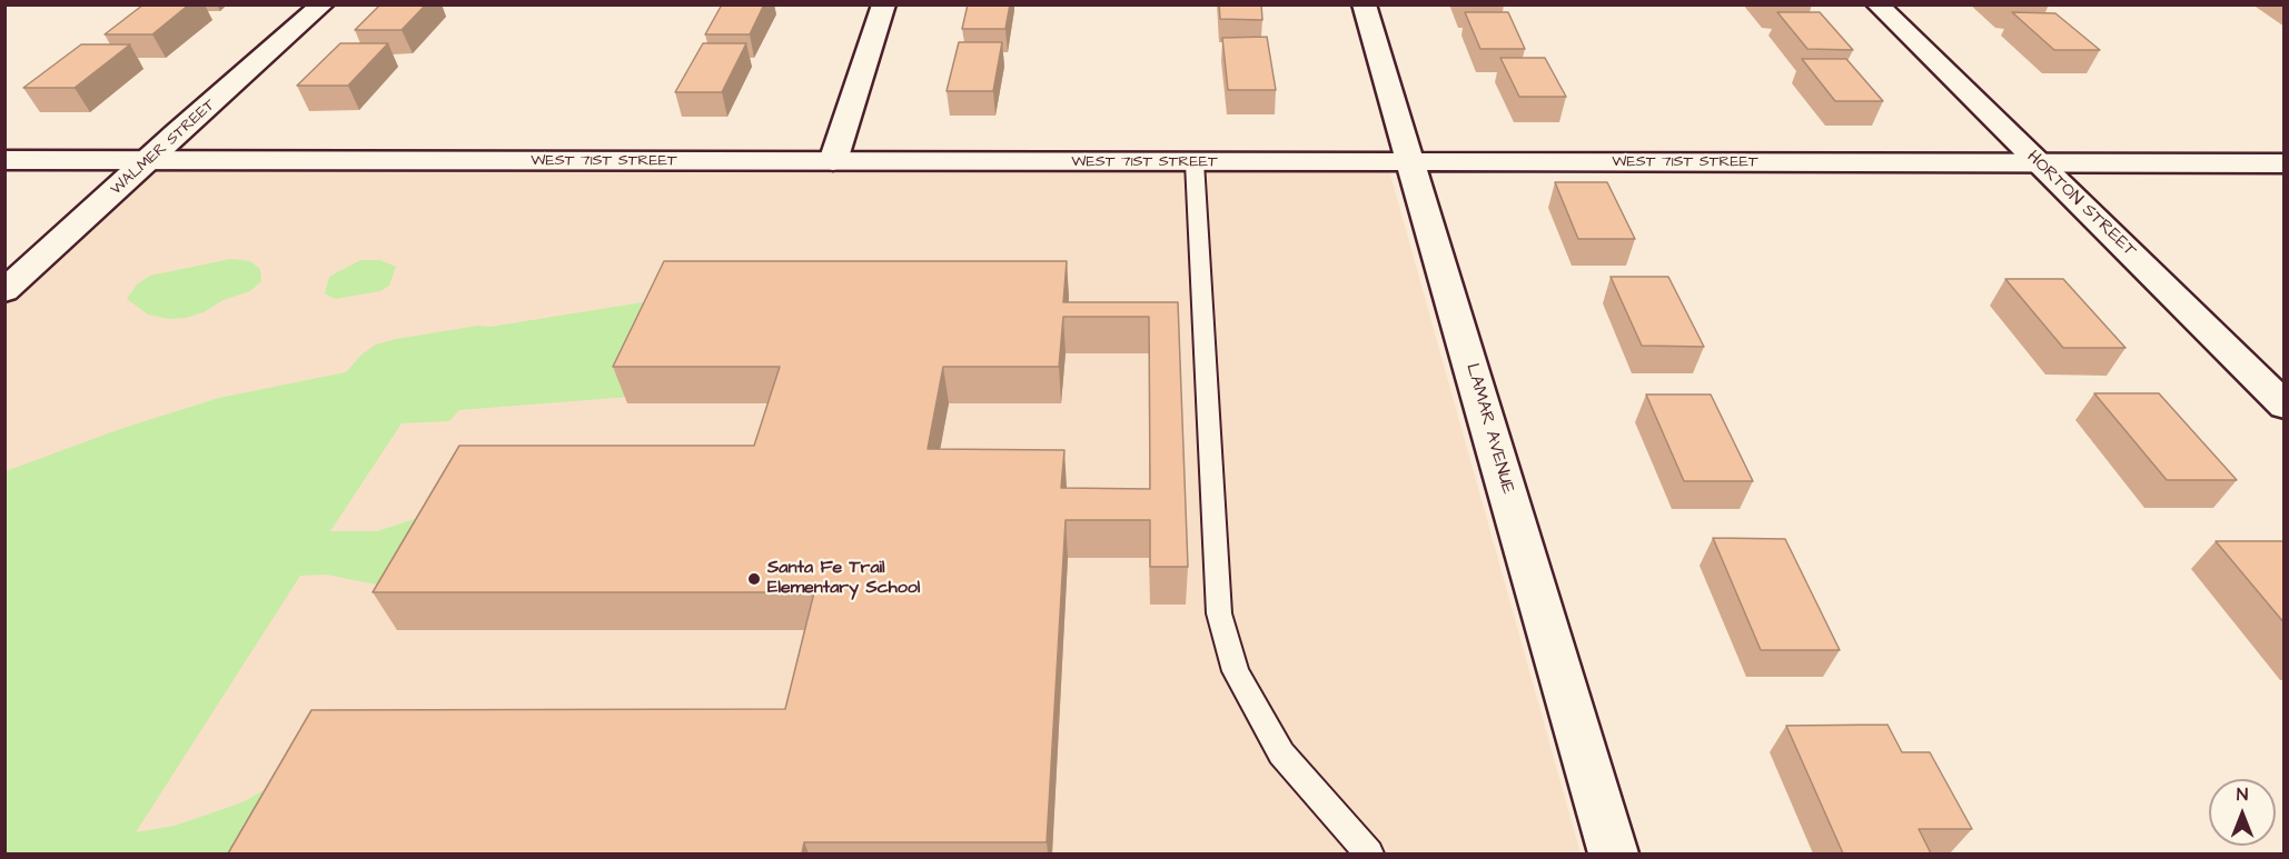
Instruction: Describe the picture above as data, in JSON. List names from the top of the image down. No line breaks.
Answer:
{"streets":{"street":["WALMER STREET","WEST 71ST STREET","HORTON STREET","LAMAR AVENUE"]},"crossings":[["WALMER STREET","WEST 71ST STREET"],["WEST 71ST STREET","HORTON STREET"],["WEST 71ST STREET","LAMAR AVENUE"]],"places":["Santa Fe Trail Elementary School"],"north":"top"}
